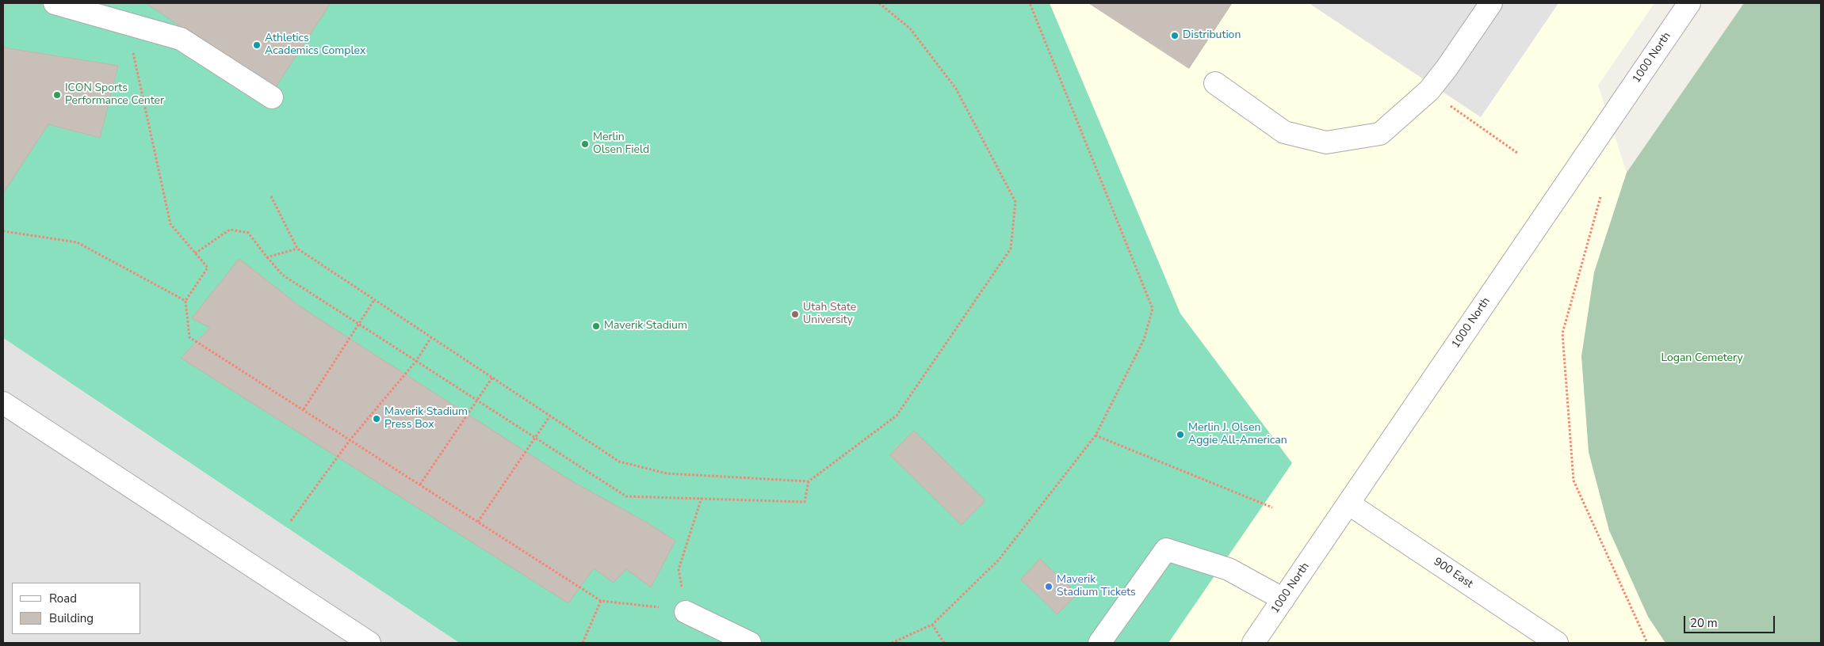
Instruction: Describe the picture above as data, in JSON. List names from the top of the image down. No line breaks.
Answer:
{"streets":{"street":["1000 North","900 East"]},"crossings":[["1000 North","900 East"]],"parks":["Logan Cemetery"],"places":["Distribution","Athletics Academics Complex","ICON Sports Performance Center","Merlin Olsen Field","Utah State University","Maverik Stadium","Maverik Stadium Press Box","Merlin J. Olsen Aggie All-American","Maverik Stadium Tickets"],"legend":["Road","Building"],"scale_bar":"20 m"}
